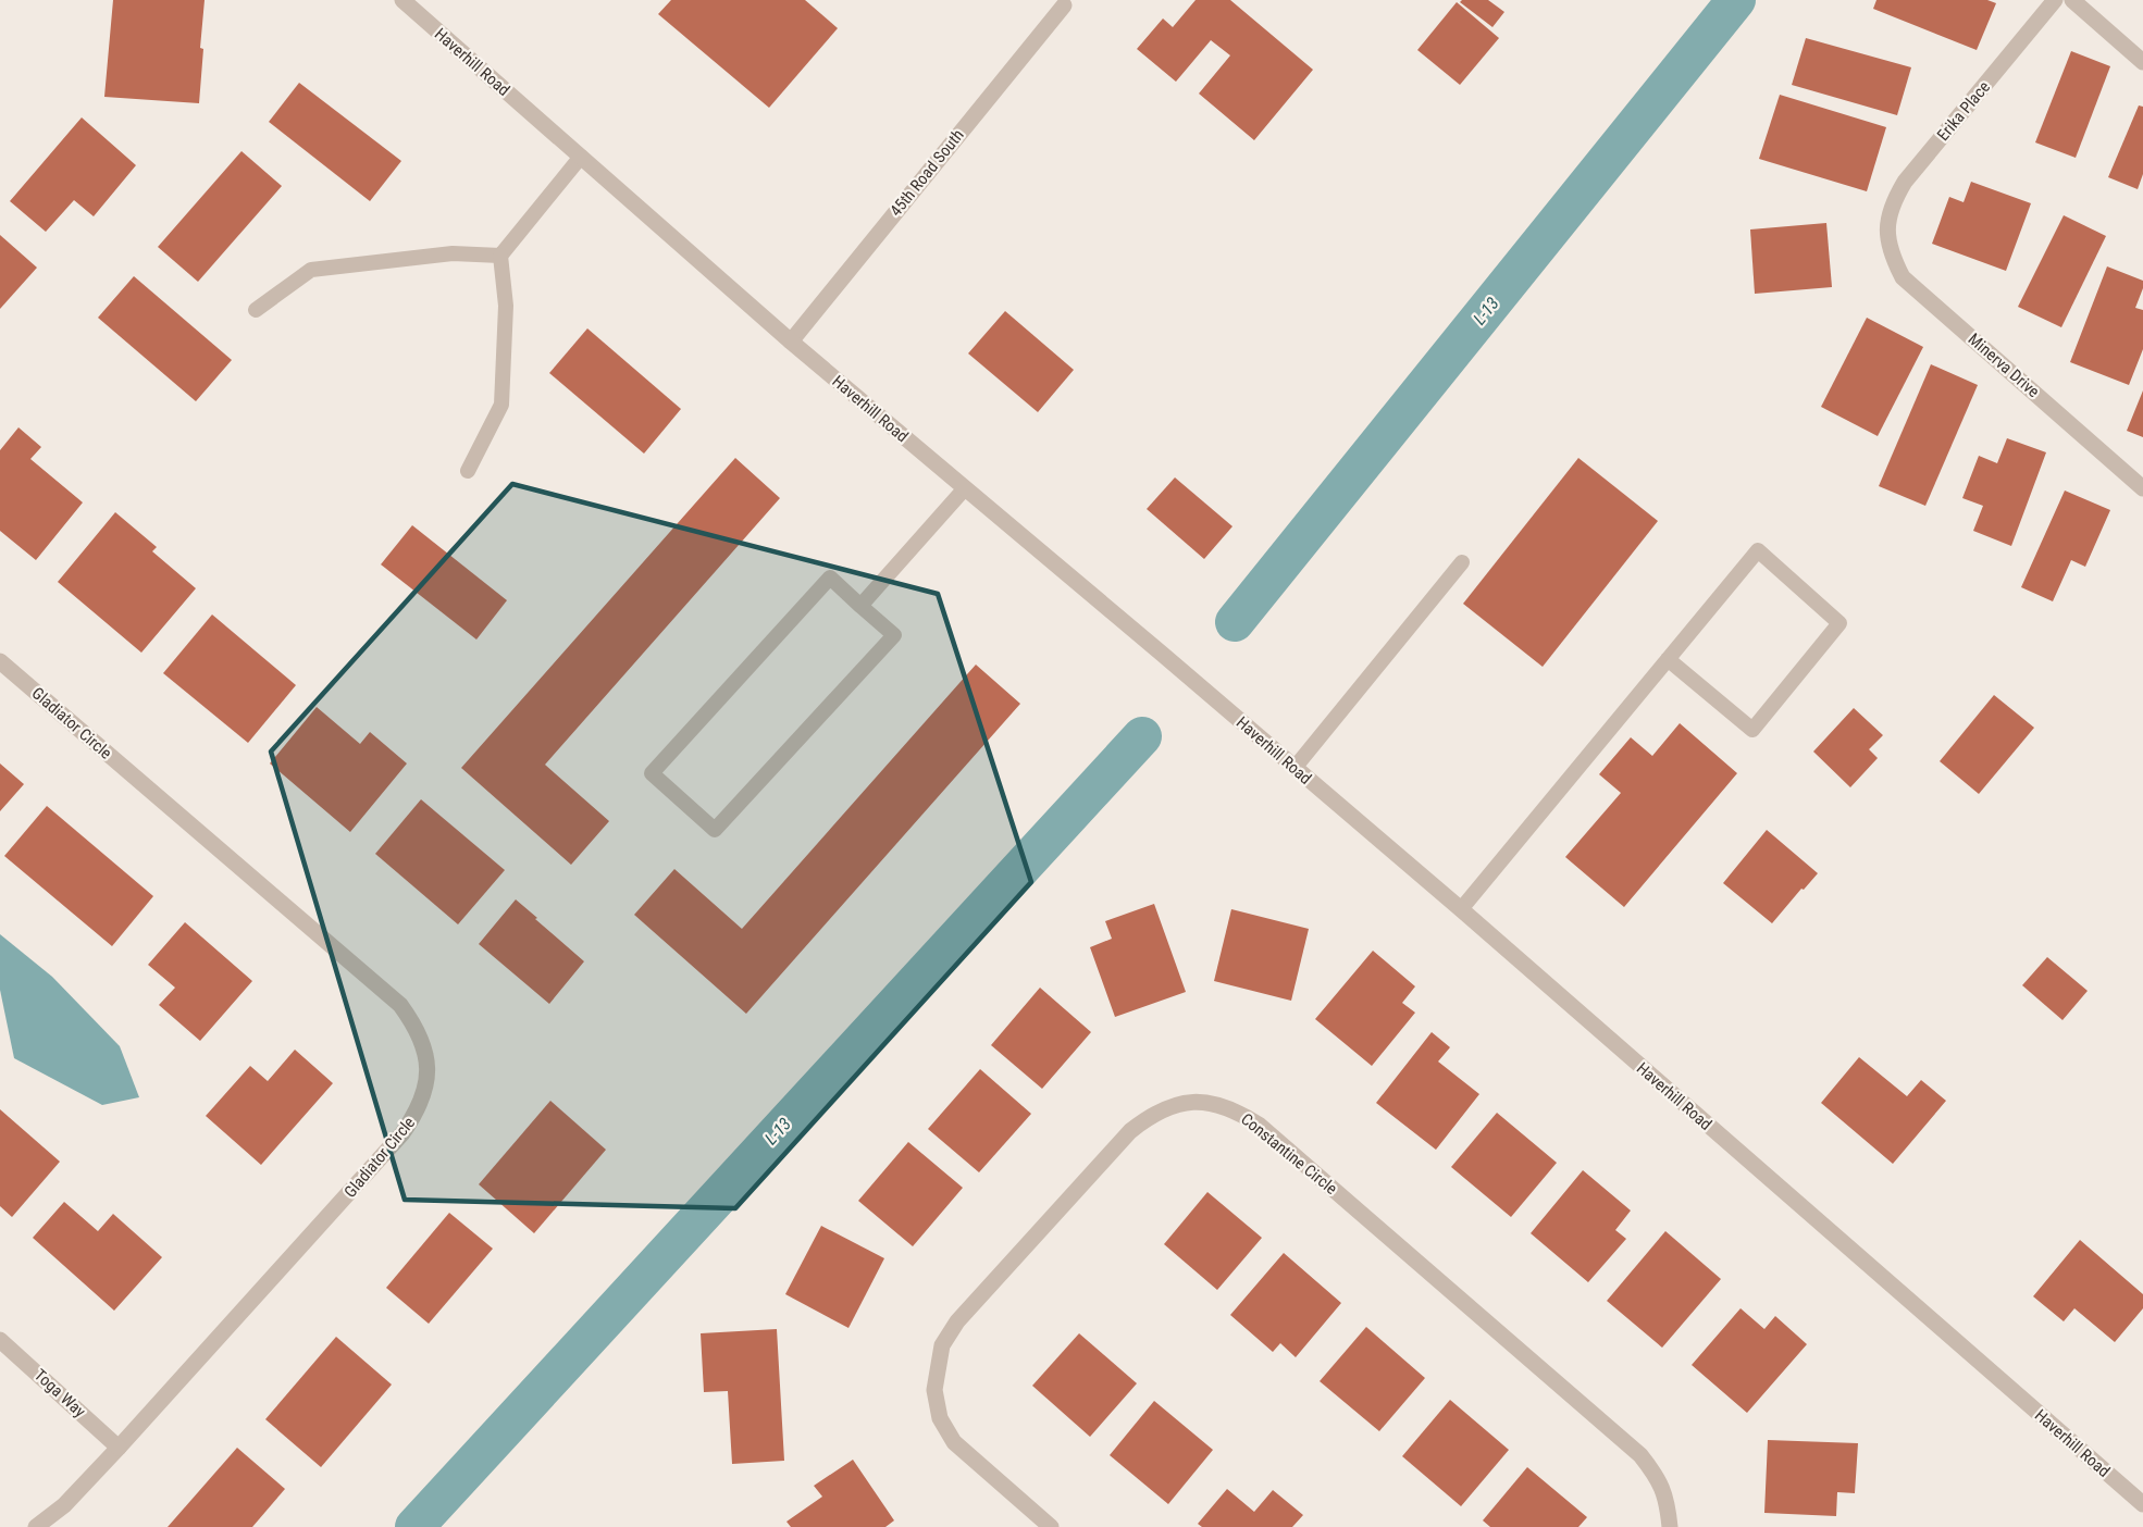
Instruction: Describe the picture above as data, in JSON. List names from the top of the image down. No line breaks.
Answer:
{"streets":{"street":["Haverhill Road","Erika Place","45th Road South","Minerva Drive","Gladiator Circle","Constantine Circle","Toga Way"]},"crossings":[["Haverhill Road","45th Road South"],["Erika Place","Minerva Drive"],["Gladiator Circle","Toga Way"]],"water":["L-13"]}
